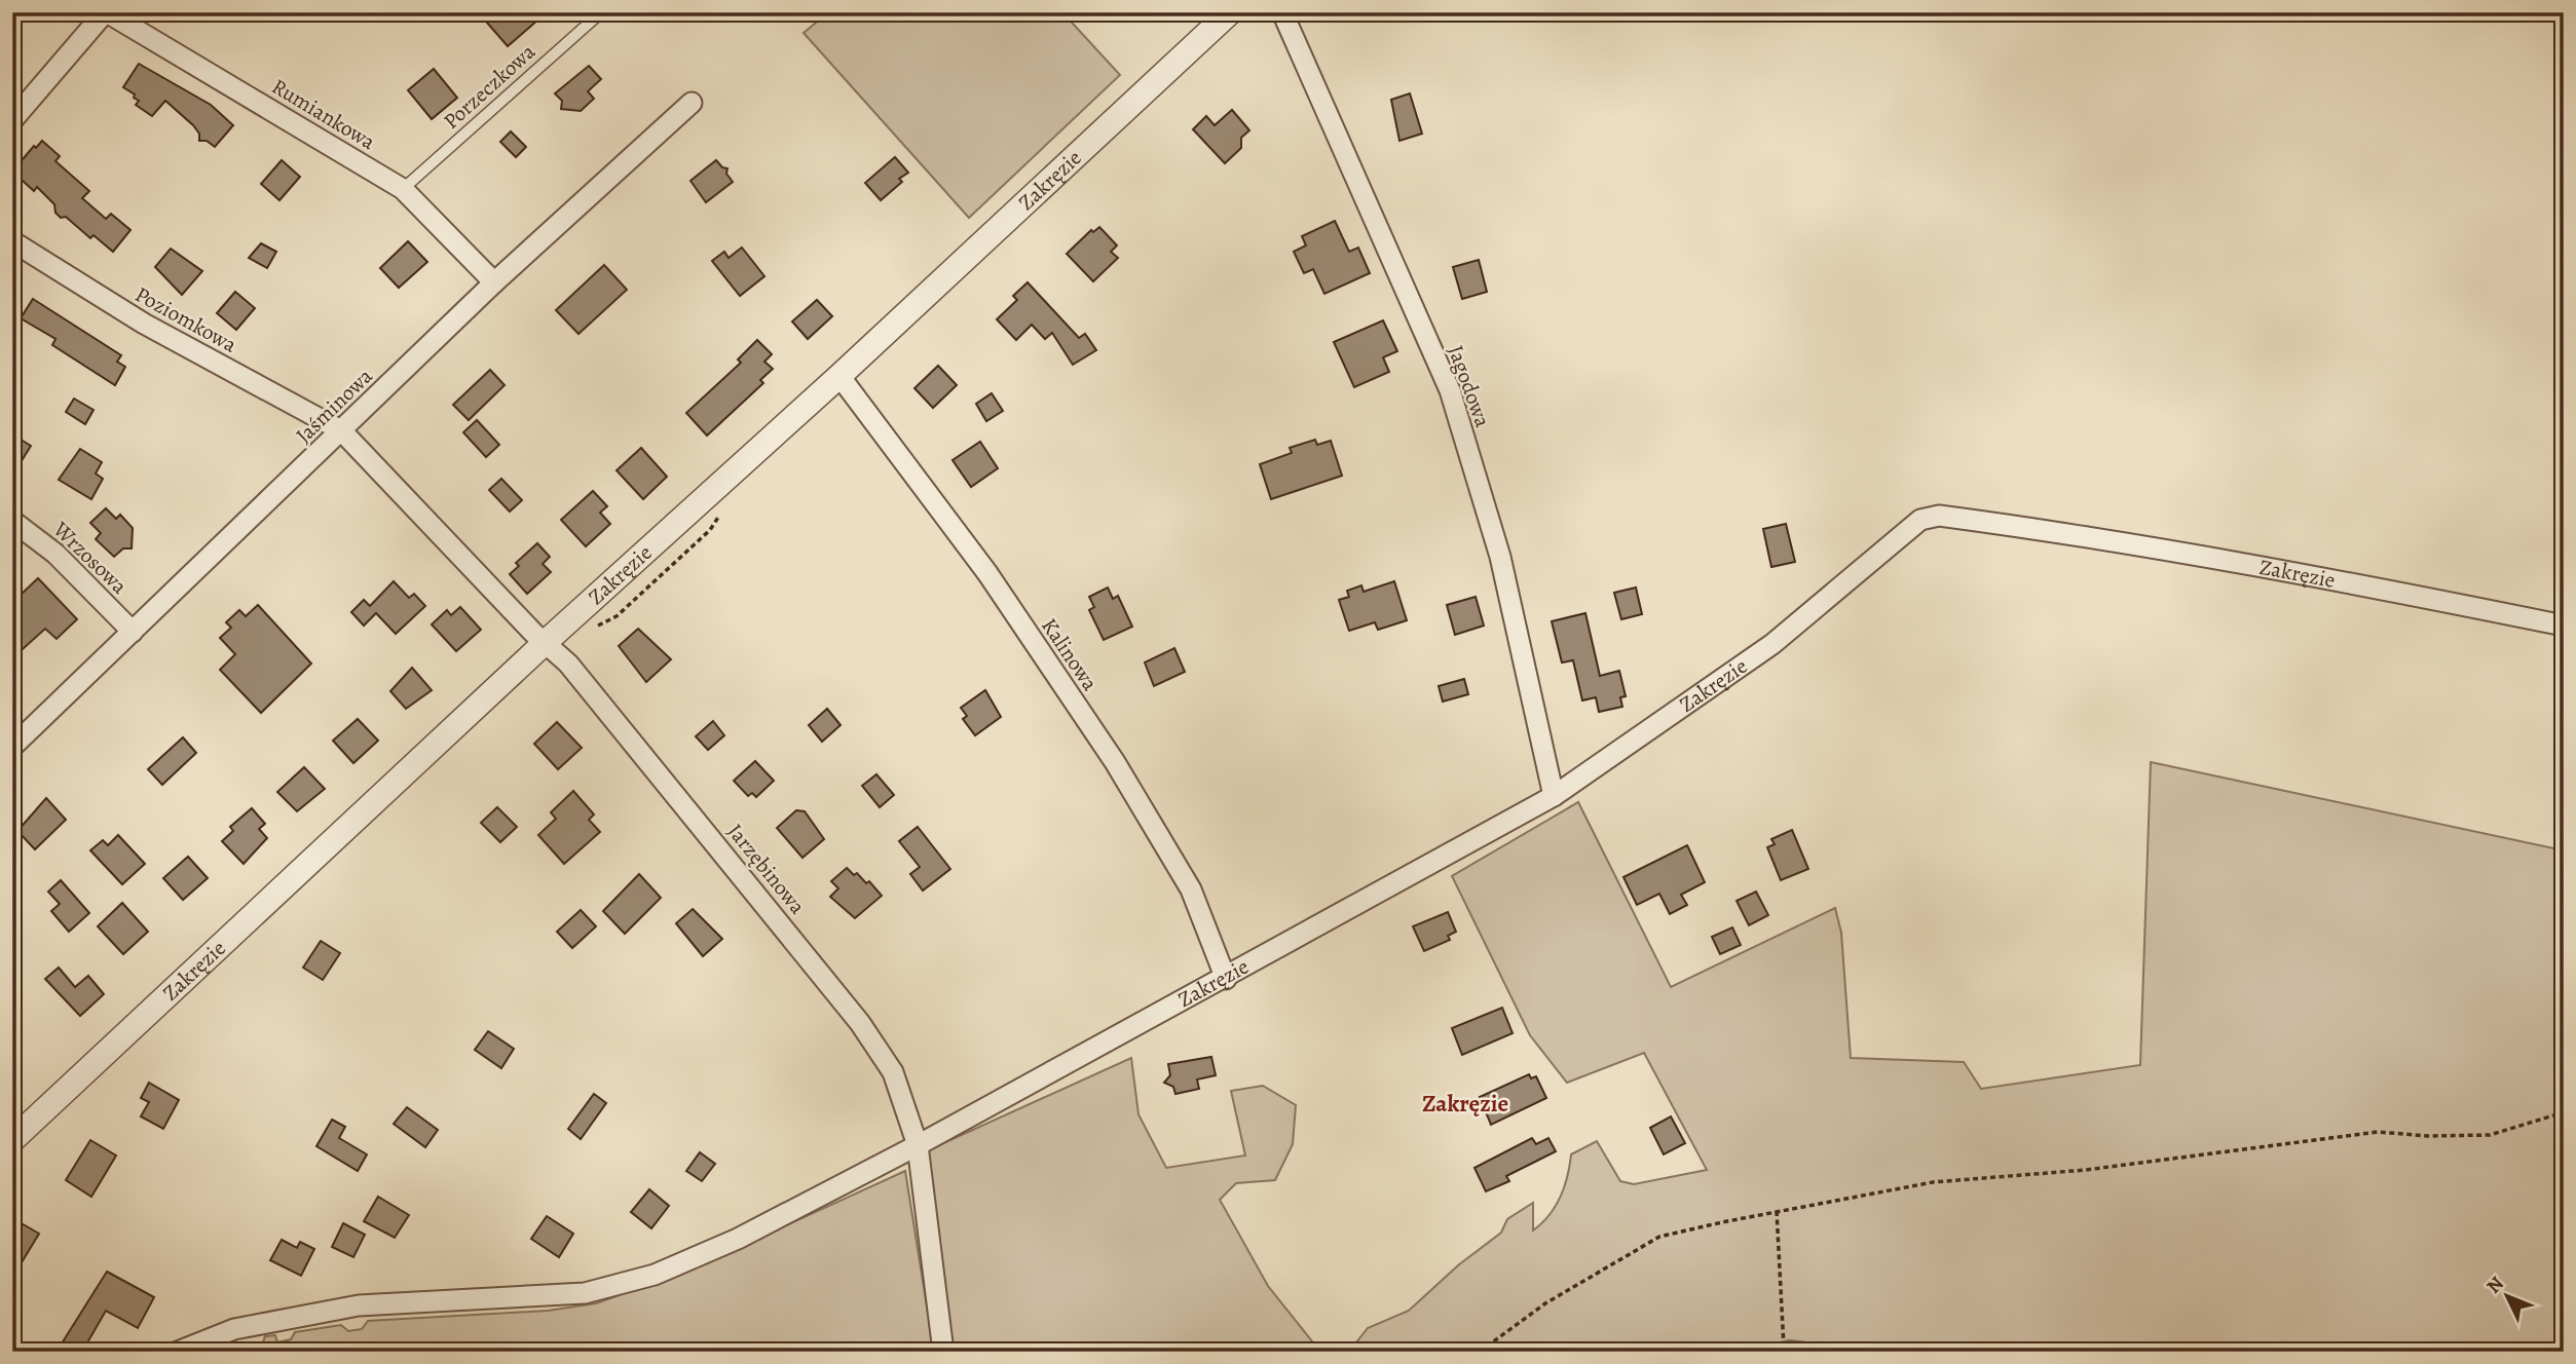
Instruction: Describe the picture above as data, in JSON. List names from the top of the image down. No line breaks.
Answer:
{"streets":{"street":["Rumiankowa","Zakręzie","Poziomkowa","Jagodowa","Jaśminowa","Wrzosowa","Kalinowa","Jarzębinowa"],"lane":["Porzeczkowa"]},"crossings":[["Porzeczkowa","Rumiankowa"],["Rumiankowa","Jaśminowa"],["Zakręzie","Poziomkowa"],["Zakręzie","Jagodowa"],["Zakręzie","Kalinowa"],["Zakręzie","Jarzębinowa"],["Poziomkowa","Jaśminowa"],["Poziomkowa","Jarzębinowa"],["Jaśminowa","Wrzosowa"]],"districts":["Zakręzie"],"north":"top left"}
